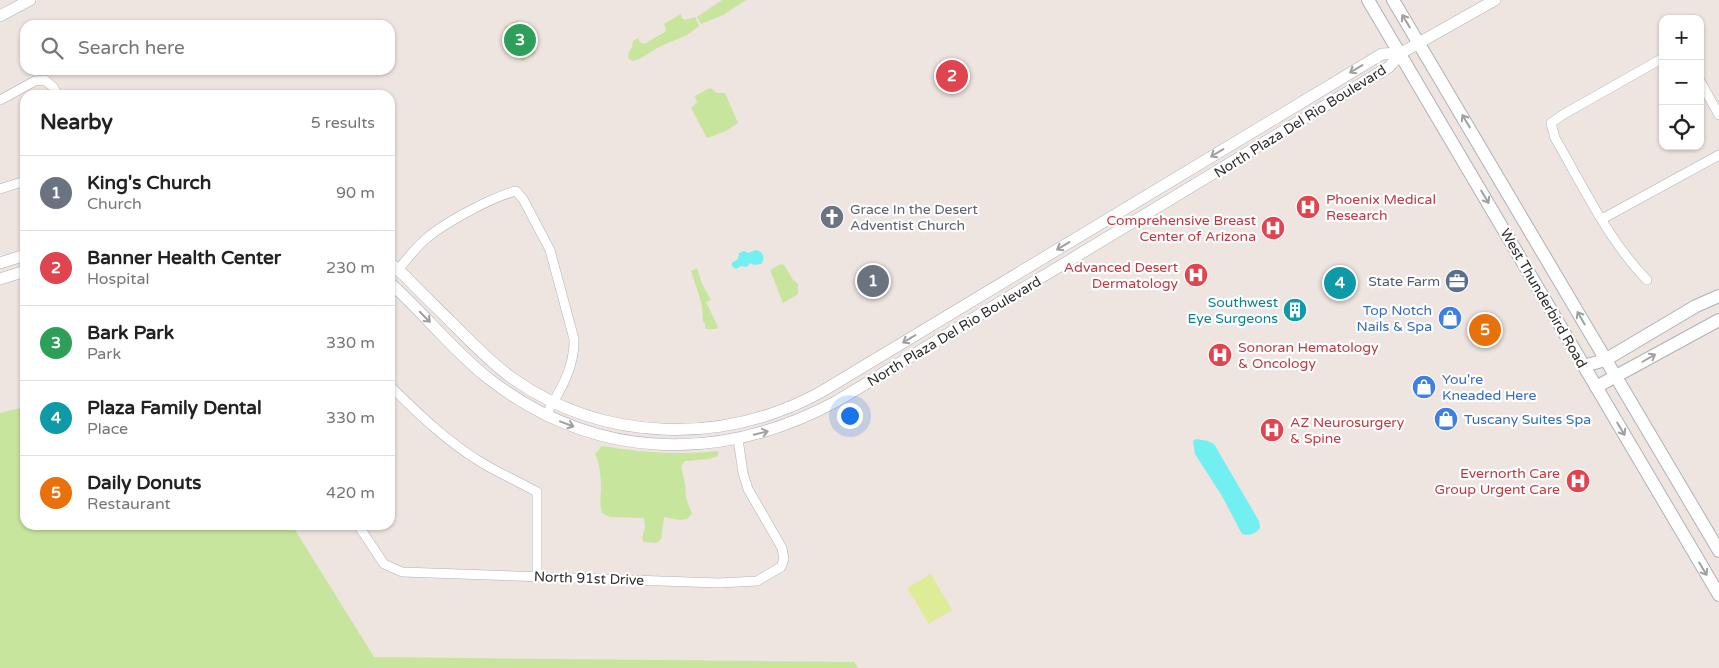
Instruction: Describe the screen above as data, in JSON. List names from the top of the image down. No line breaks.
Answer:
{"streets":{"main road":["West Thunderbird Road"],"street":["North Plaza Del Rio Boulevard","North 91st Drive"]},"crossings":[["North Plaza Del Rio Boulevard","West Thunderbird Road"],["North Plaza Del Rio Boulevard","North 91st Drive"]],"places":{"hospital":["Phoenix Medical Research","Comprehensive Breast Center of Arizona","Advanced Desert Dermatology","Sonoran Hematology & Oncology","AZ Neurosurgery & Spine","Evernorth Care Group Urgent Care"],"church":["Grace In the Desert Adventist Church"],"office":["State Farm"],"building":["Southwest Eye Surgeons"],"shop":["Top Notch Nails & Spa","You're Kneaded Here","Tuscany Suites Spa"]},"page":{"map_buttons":["+","−"],"search":"Search here","pins":["3","2","1","4","5"],"heading":["Nearby","5 results"],"list":[{"mark":"1","name":"King's Church","note":"Church","value":"90 m"},{"mark":"2","name":"Banner Health Center","note":"Hospital","value":"230 m"},{"mark":"3","name":"Bark Park","note":"Park","value":"330 m"},{"mark":"4","name":"Plaza Family Dental","note":"Place","value":"330 m"},{"mark":"5","name":"Daily Donuts","note":"Restaurant","value":"420 m"}]}}
